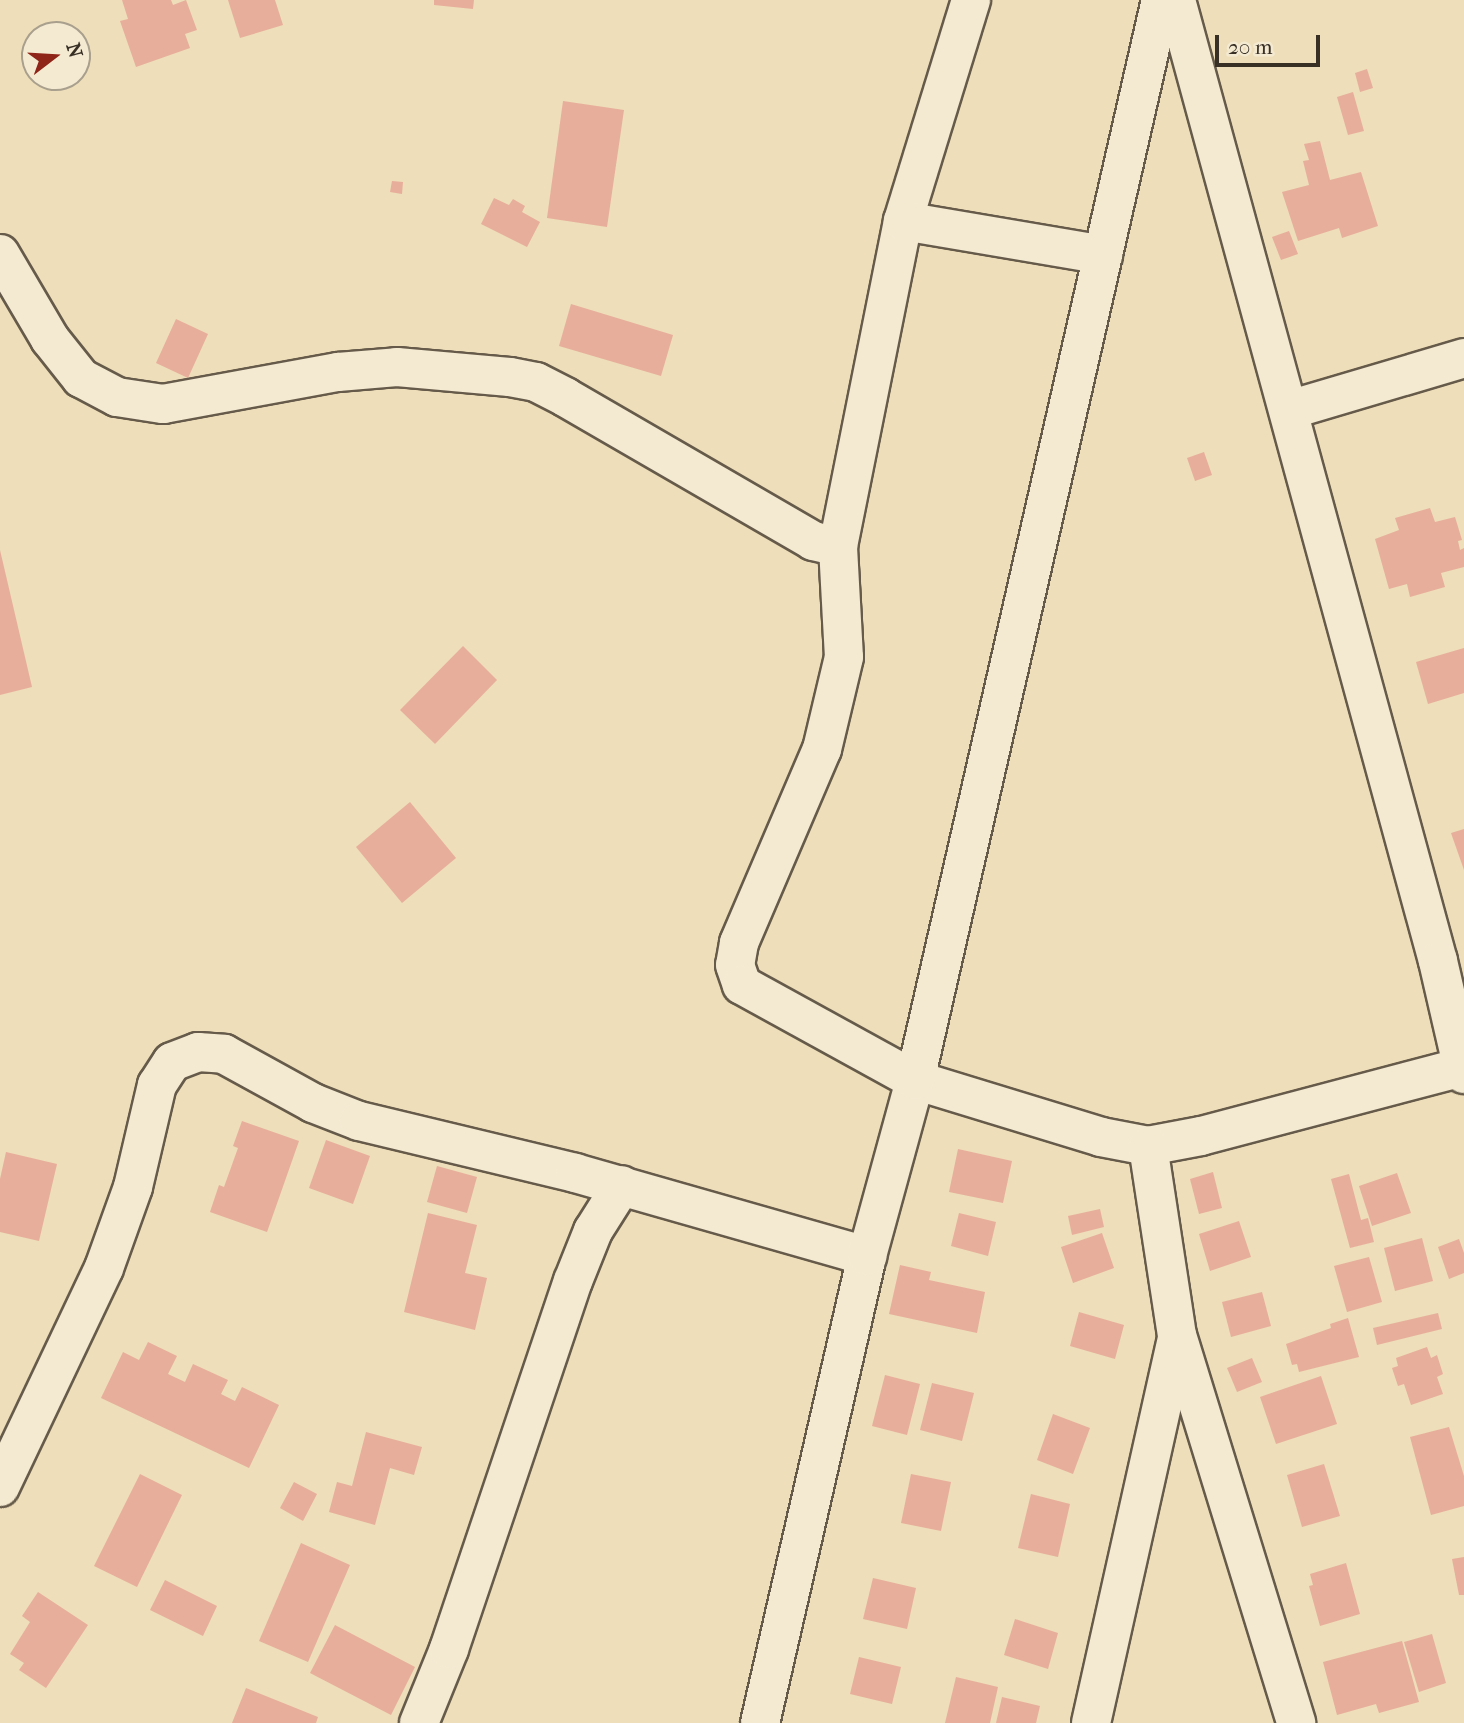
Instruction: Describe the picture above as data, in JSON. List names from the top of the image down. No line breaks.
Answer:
{"scale_bar":"20 m","north":"right"}
